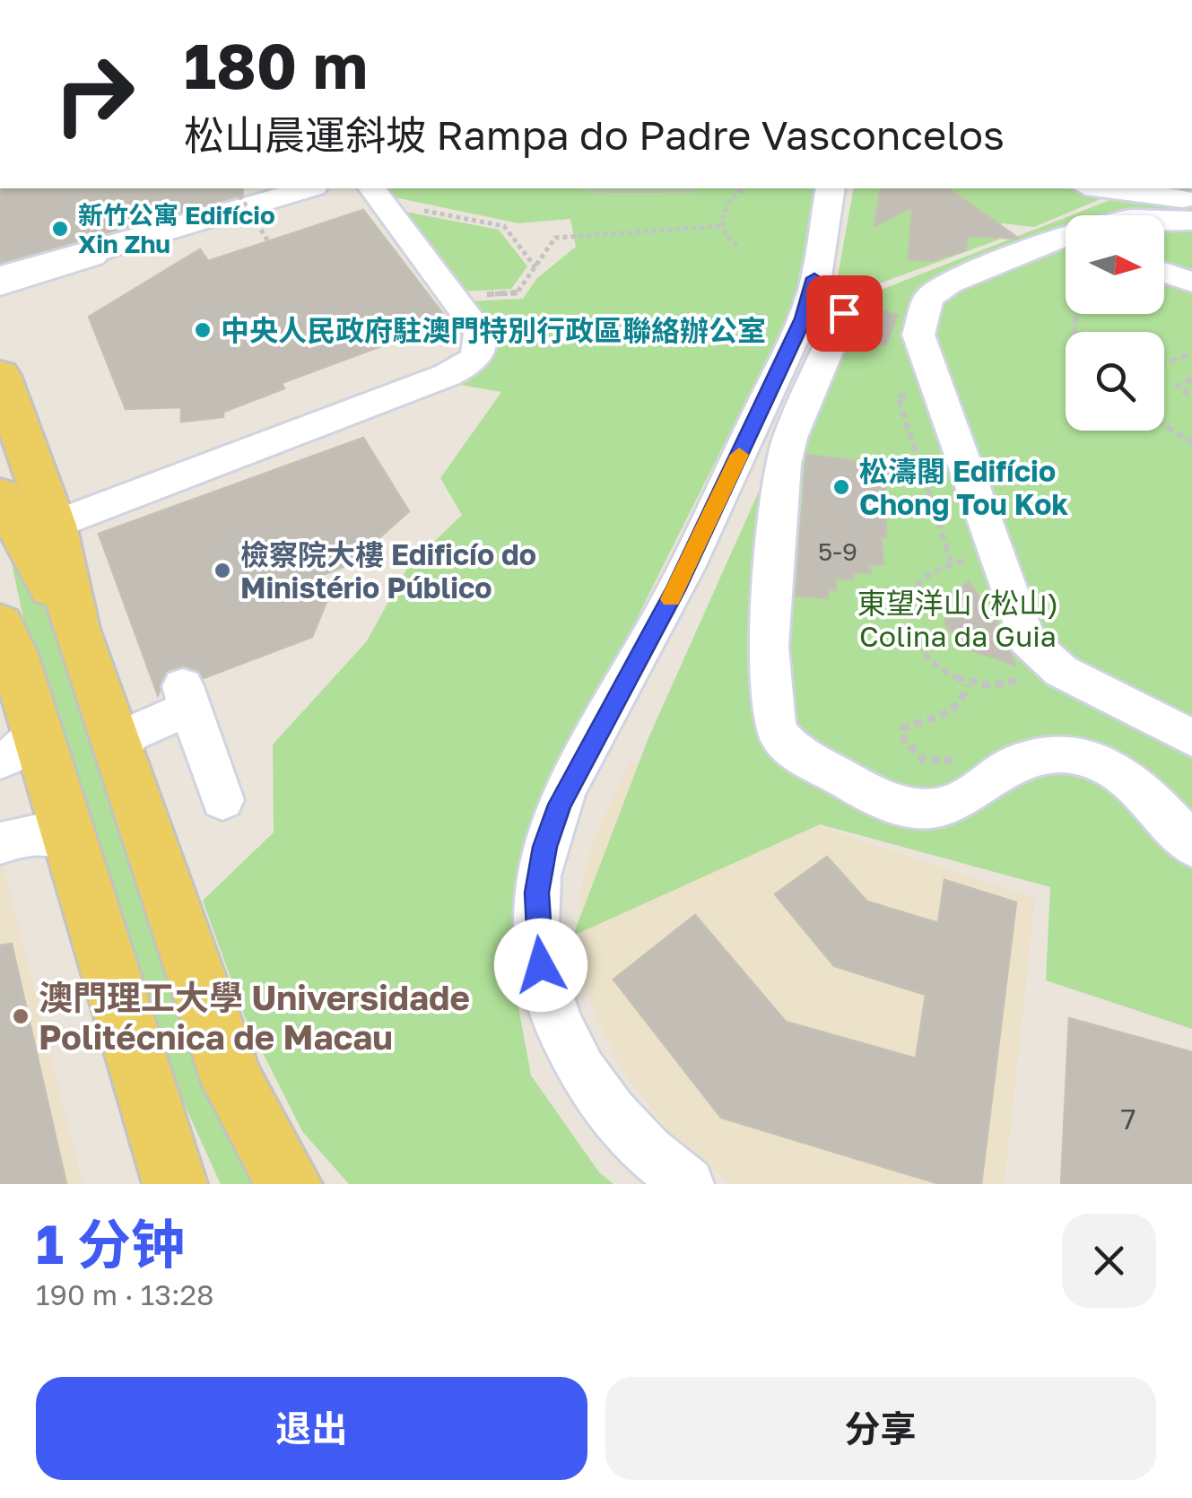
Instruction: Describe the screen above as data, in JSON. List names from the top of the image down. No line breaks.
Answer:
{"parks":["東望洋山 (松山) Colina da Guia"],"places":["新竹公寓 Edifício Xin Zhu","中央人民政府駐澳門特別行政區聯絡辦公室","松濤閣 Edifício Chong Tou Kok","檢察院大樓 Edificío do Ministério Público","澳門理工大學 Universidade Politécnica de Macau"],"house_numbers":["5-9","7"],"north":"right","page":{"turn":["180 m","松山晨運斜坡 Rampa do Padre Vasconcelos"],"heading":["1 分钟","190 m · 13:28"],"buttons":["退出","分享"]}}
